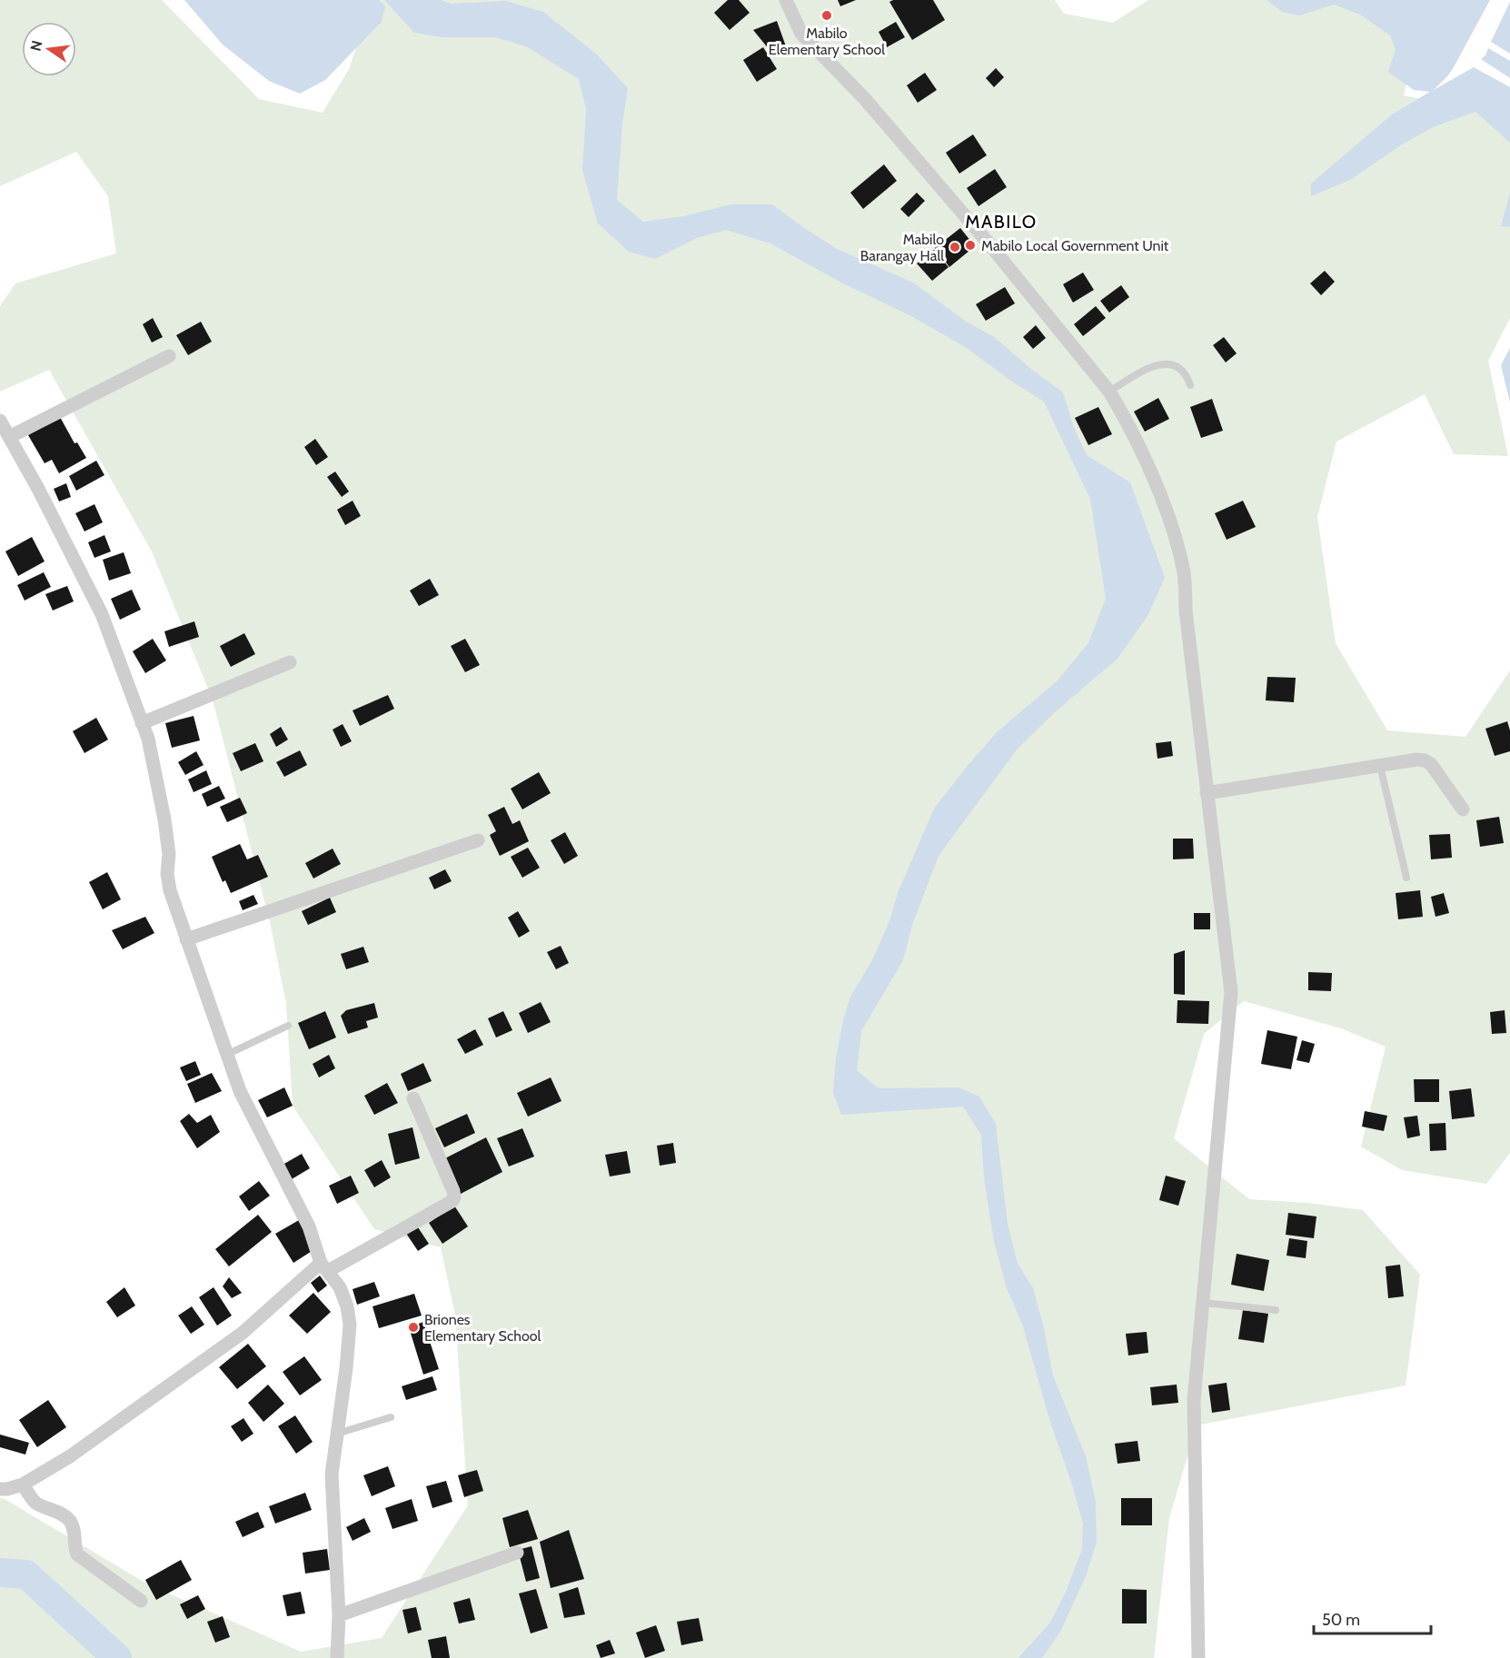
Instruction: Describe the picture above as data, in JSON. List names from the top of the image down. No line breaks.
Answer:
{"districts":["MABILO"],"places":["Mabilo Elementary School","Mabilo Local Government Unit","Mabilo Barangay Hall","Briones Elementary School"],"scale_bar":"50 m","north":"left"}
